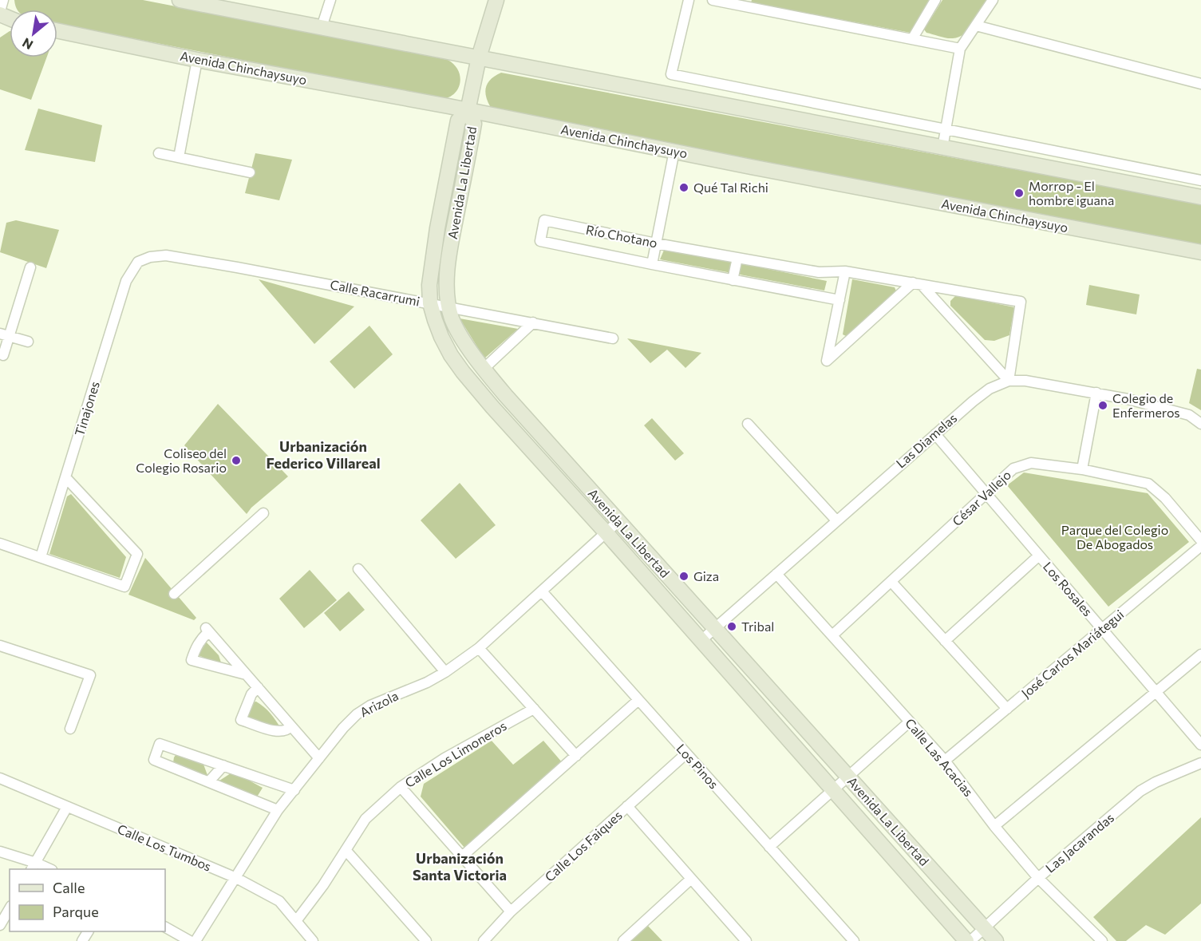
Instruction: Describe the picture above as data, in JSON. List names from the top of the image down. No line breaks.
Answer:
{"streets":{"street":["Avenida Chinchaysuyo","Avenida La Libertad","Río Chotano","Calle Racarrumi","Tinajones","Las Diamelas","César Vallejo","Los Rosales","José Carlos Mariátegui","Arizola","Calle Los Limoneros","Calle Las Acacias","Los Pinos","Las Jacarandas","Calle Los Faiques","Calle Los Tumbos"]},"crossings":[["Avenida Chinchaysuyo","Avenida La Libertad"],["Avenida La Libertad","Calle Racarrumi"],["Avenida La Libertad","Las Diamelas"],["Avenida La Libertad","Arizola"],["Avenida La Libertad","Las Jacarandas"],["Río Chotano","Las Diamelas"],["Calle Racarrumi","Tinajones"],["Las Diamelas","Los Rosales"],["Las Diamelas","Calle Las Acacias"],["César Vallejo","Los Rosales"],["César Vallejo","Calle Las Acacias"],["Los Rosales","José Carlos Mariátegui"],["José Carlos Mariátegui","Calle Las Acacias"],["Arizola","Los Pinos"],["Arizola","Calle Los Tumbos"],["Calle Los Limoneros","Calle Los Tumbos"],["Calle Las Acacias","Las Jacarandas"],["Los Pinos","Calle Los Faiques"]],"districts":["Urbanización Federico Villareal","Urbanización Santa Victoria"],"parks":["Parque del Colegio De Abogados"],"places":["Qué Tal Richi","Morrop - El hombre iguana","Colegio de Enfermeros","Coliseo del Colegio Rosario","Giza","Tribal"],"legend":["Calle","Parque"],"north":"bottom left"}
